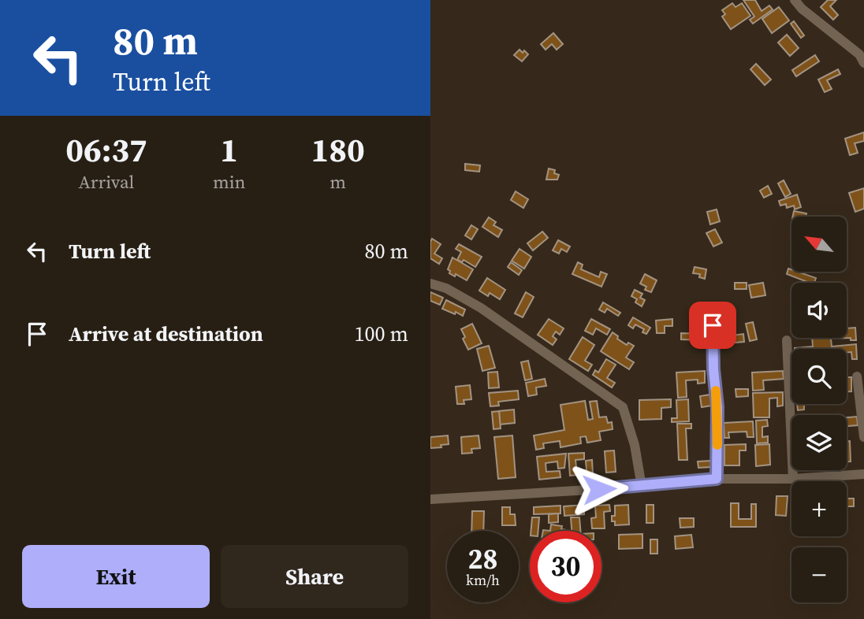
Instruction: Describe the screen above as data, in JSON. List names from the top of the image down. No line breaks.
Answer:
{"north":"top left","page":{"turn":["80 m","Turn left"],"eta":["06:37","Arrival","1","min","180","m"],"list":[{"name":"Turn left","value":"80 m"},{"name":"Arrive at destination","value":"100 m"}],"map_buttons":["+","−"],"speed":"28 km/h","limit":"30","buttons":["Exit","Share"]}}
